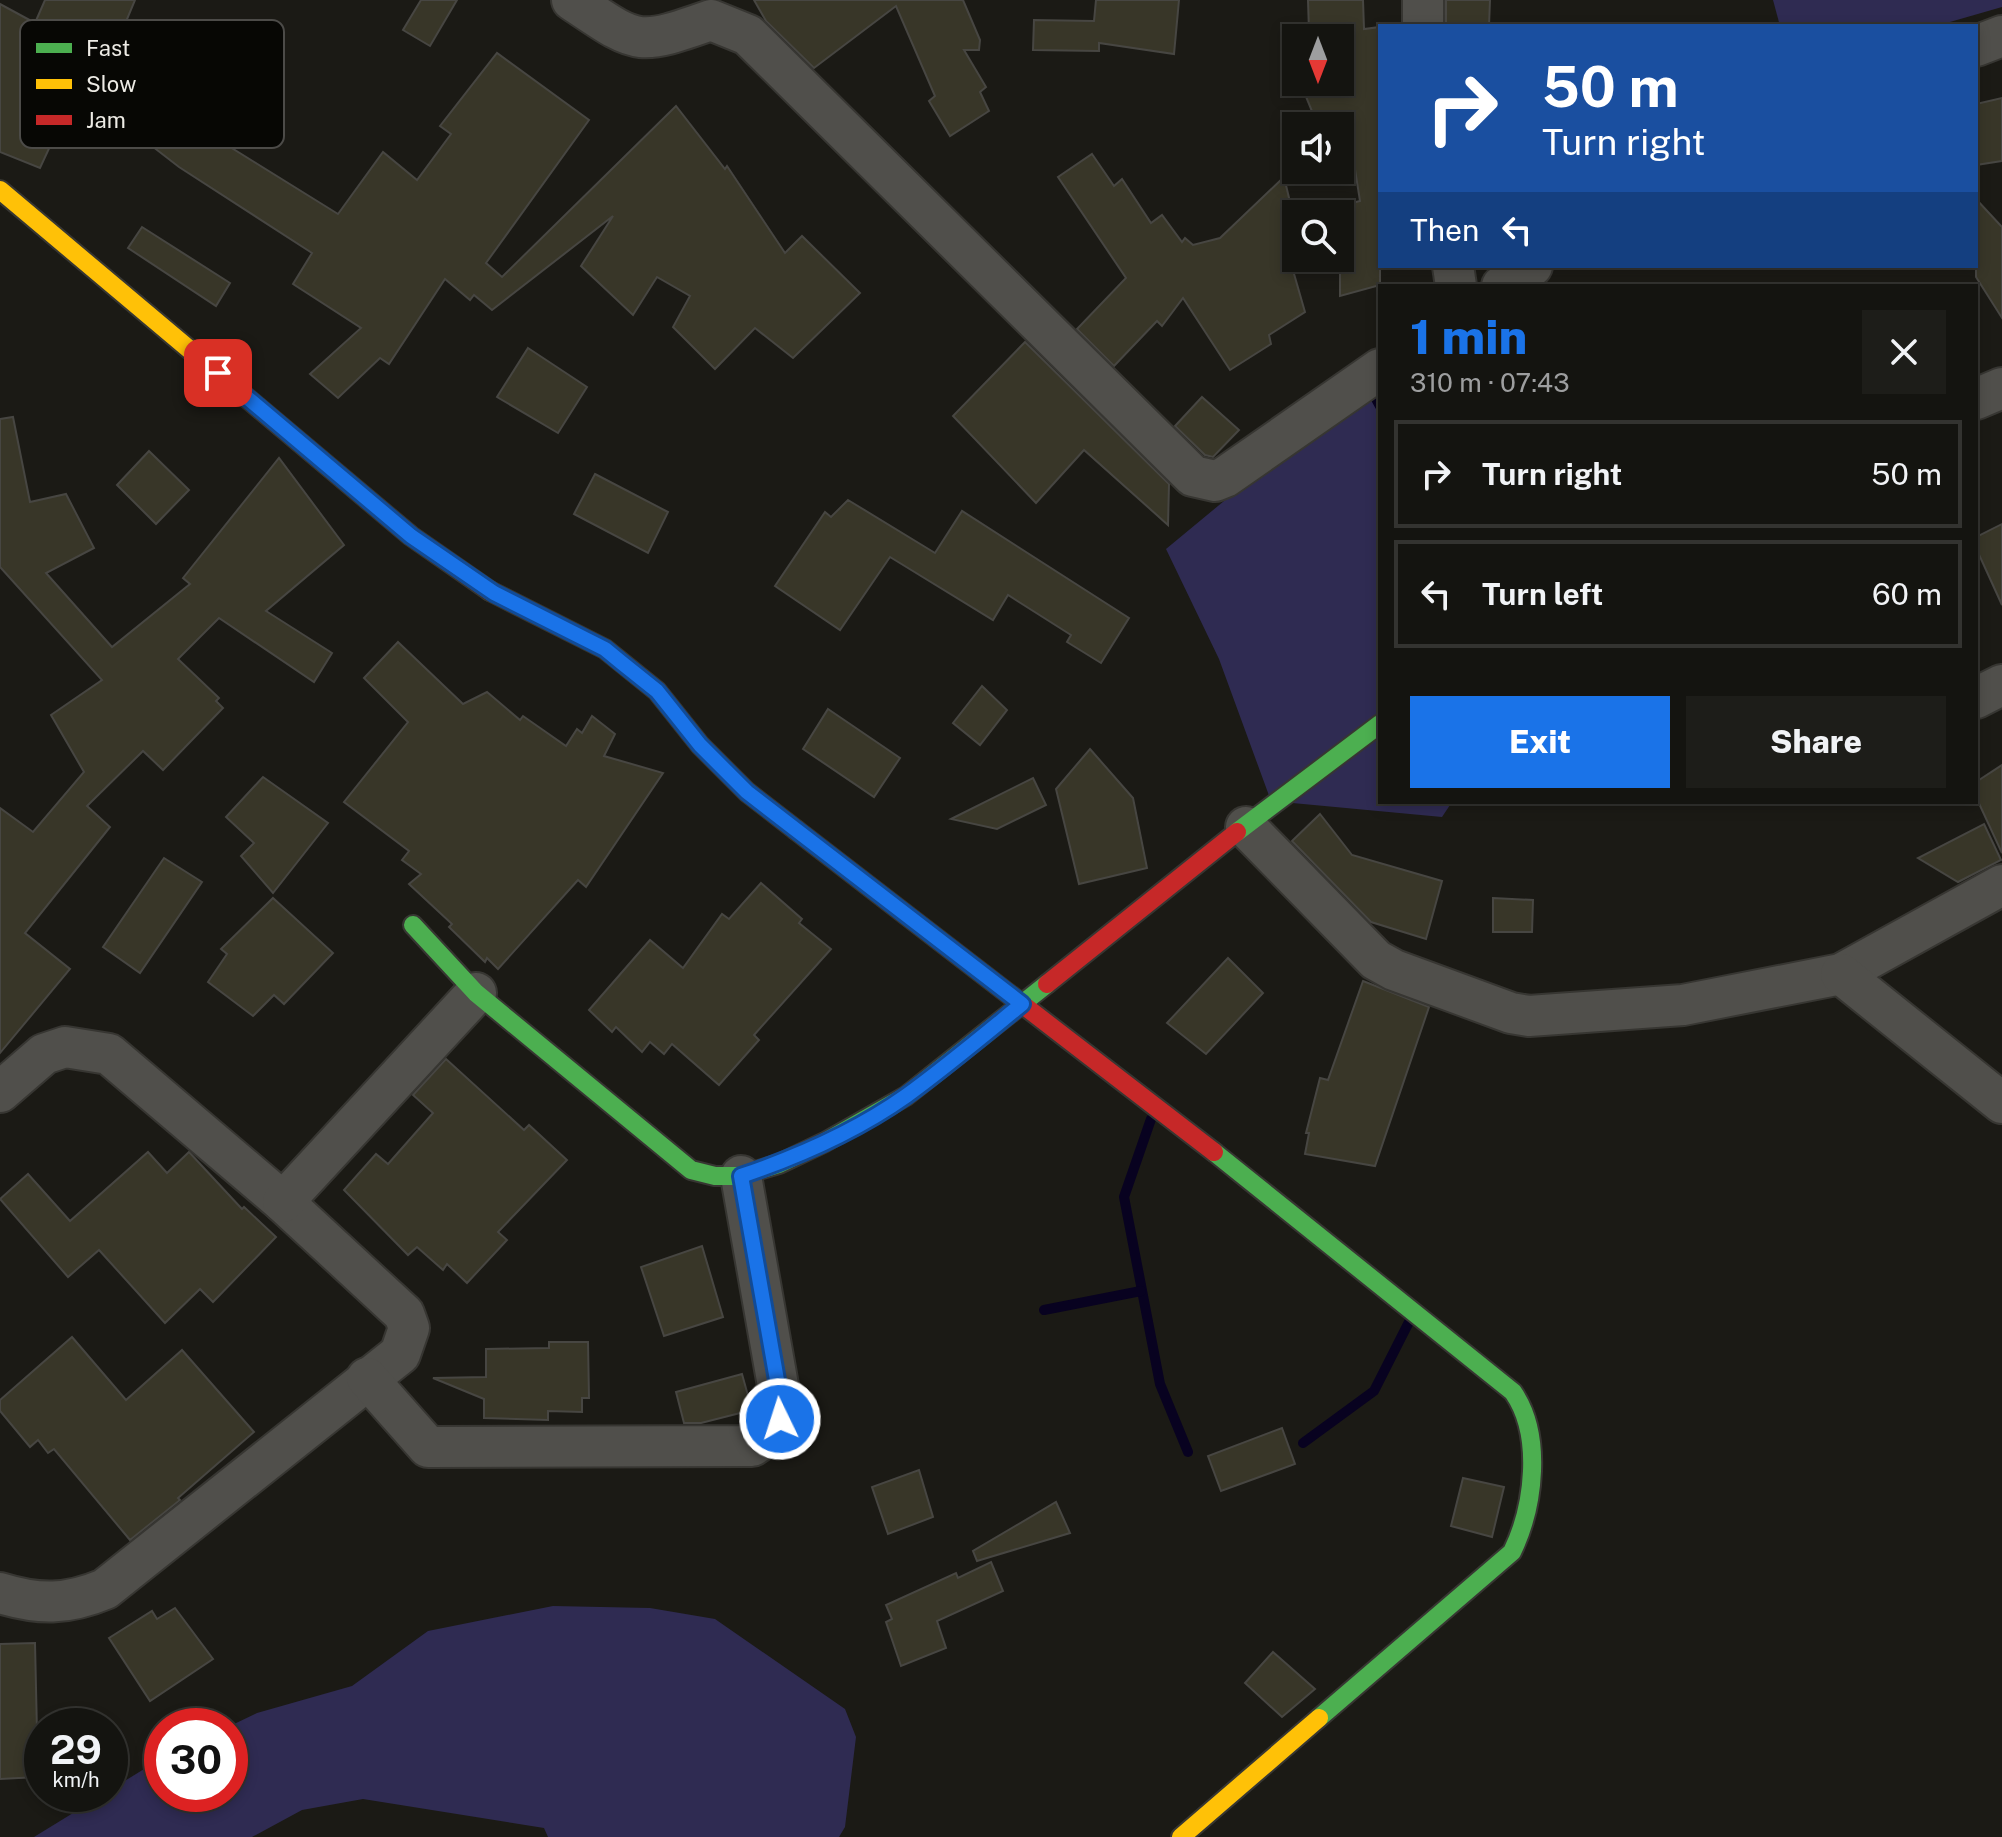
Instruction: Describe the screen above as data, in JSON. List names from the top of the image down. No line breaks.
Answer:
{"legend":["Fast","Slow","Jam"],"north":"bottom","page":{"turn":["50 m","Turn right"],"then":"Then","heading":["1 min","310 m · 07:43"],"list":[{"name":"Turn right","value":"50 m"},{"name":"Turn left","value":"60 m"}],"buttons":["Exit","Share"],"speed":"29 km/h","limit":"30"}}
